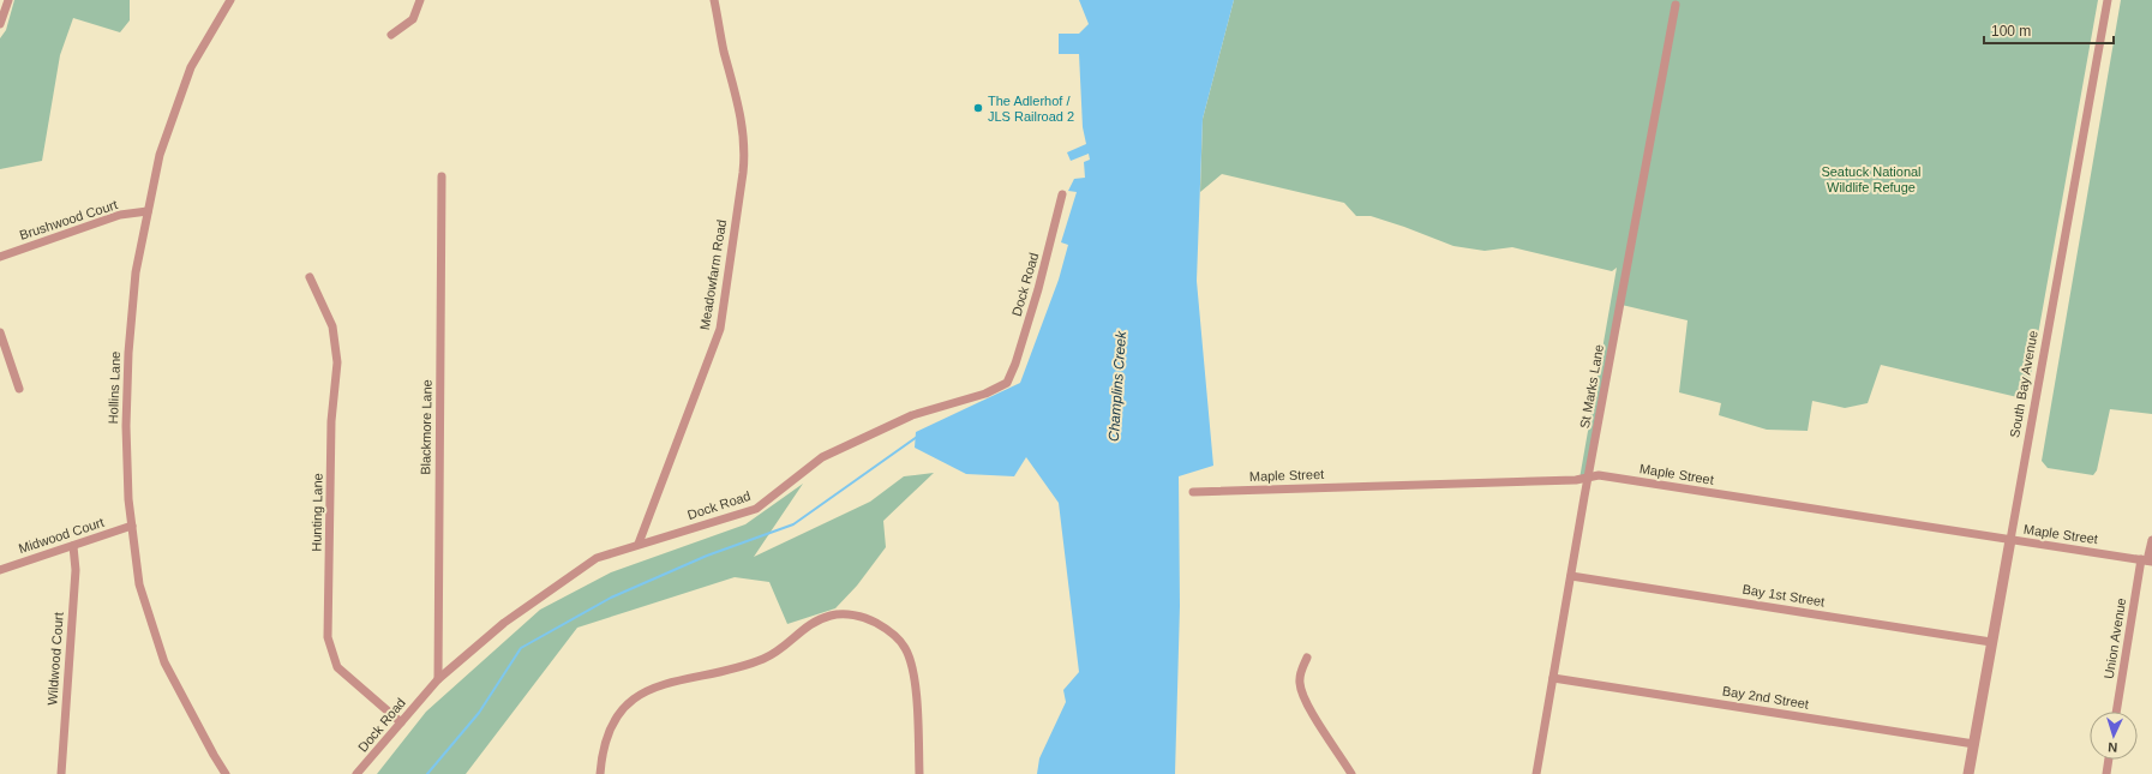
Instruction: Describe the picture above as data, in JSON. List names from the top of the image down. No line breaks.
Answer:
{"streets":{"street":["Brushwood Court","Meadowfarm Road","Dock Road","South Bay Avenue","St Marks Lane","Hollins Lane","Blackmore Lane","Maple Street","Hunting Lane","Midwood Court","Bay 1st Street","Union Avenue","Wildwood Court","Bay 2nd Street"]},"crossings":[["Brushwood Court","Hollins Lane"],["Meadowfarm Road","Dock Road"],["Dock Road","Blackmore Lane"],["Dock Road","Hunting Lane"],["South Bay Avenue","Maple Street"],["South Bay Avenue","Bay 1st Street"],["South Bay Avenue","Bay 2nd Street"],["St Marks Lane","Maple Street"],["St Marks Lane","Bay 1st Street"],["St Marks Lane","Bay 2nd Street"],["Hollins Lane","Midwood Court"],["Maple Street","Union Avenue"],["Midwood Court","Wildwood Court"]],"water":["Champlins Creek"],"parks":["Seatuck National Wildlife Refuge"],"places":["The Adlerhof / JLS Railroad 2"],"scale_bar":"100 m","north":"bottom"}
